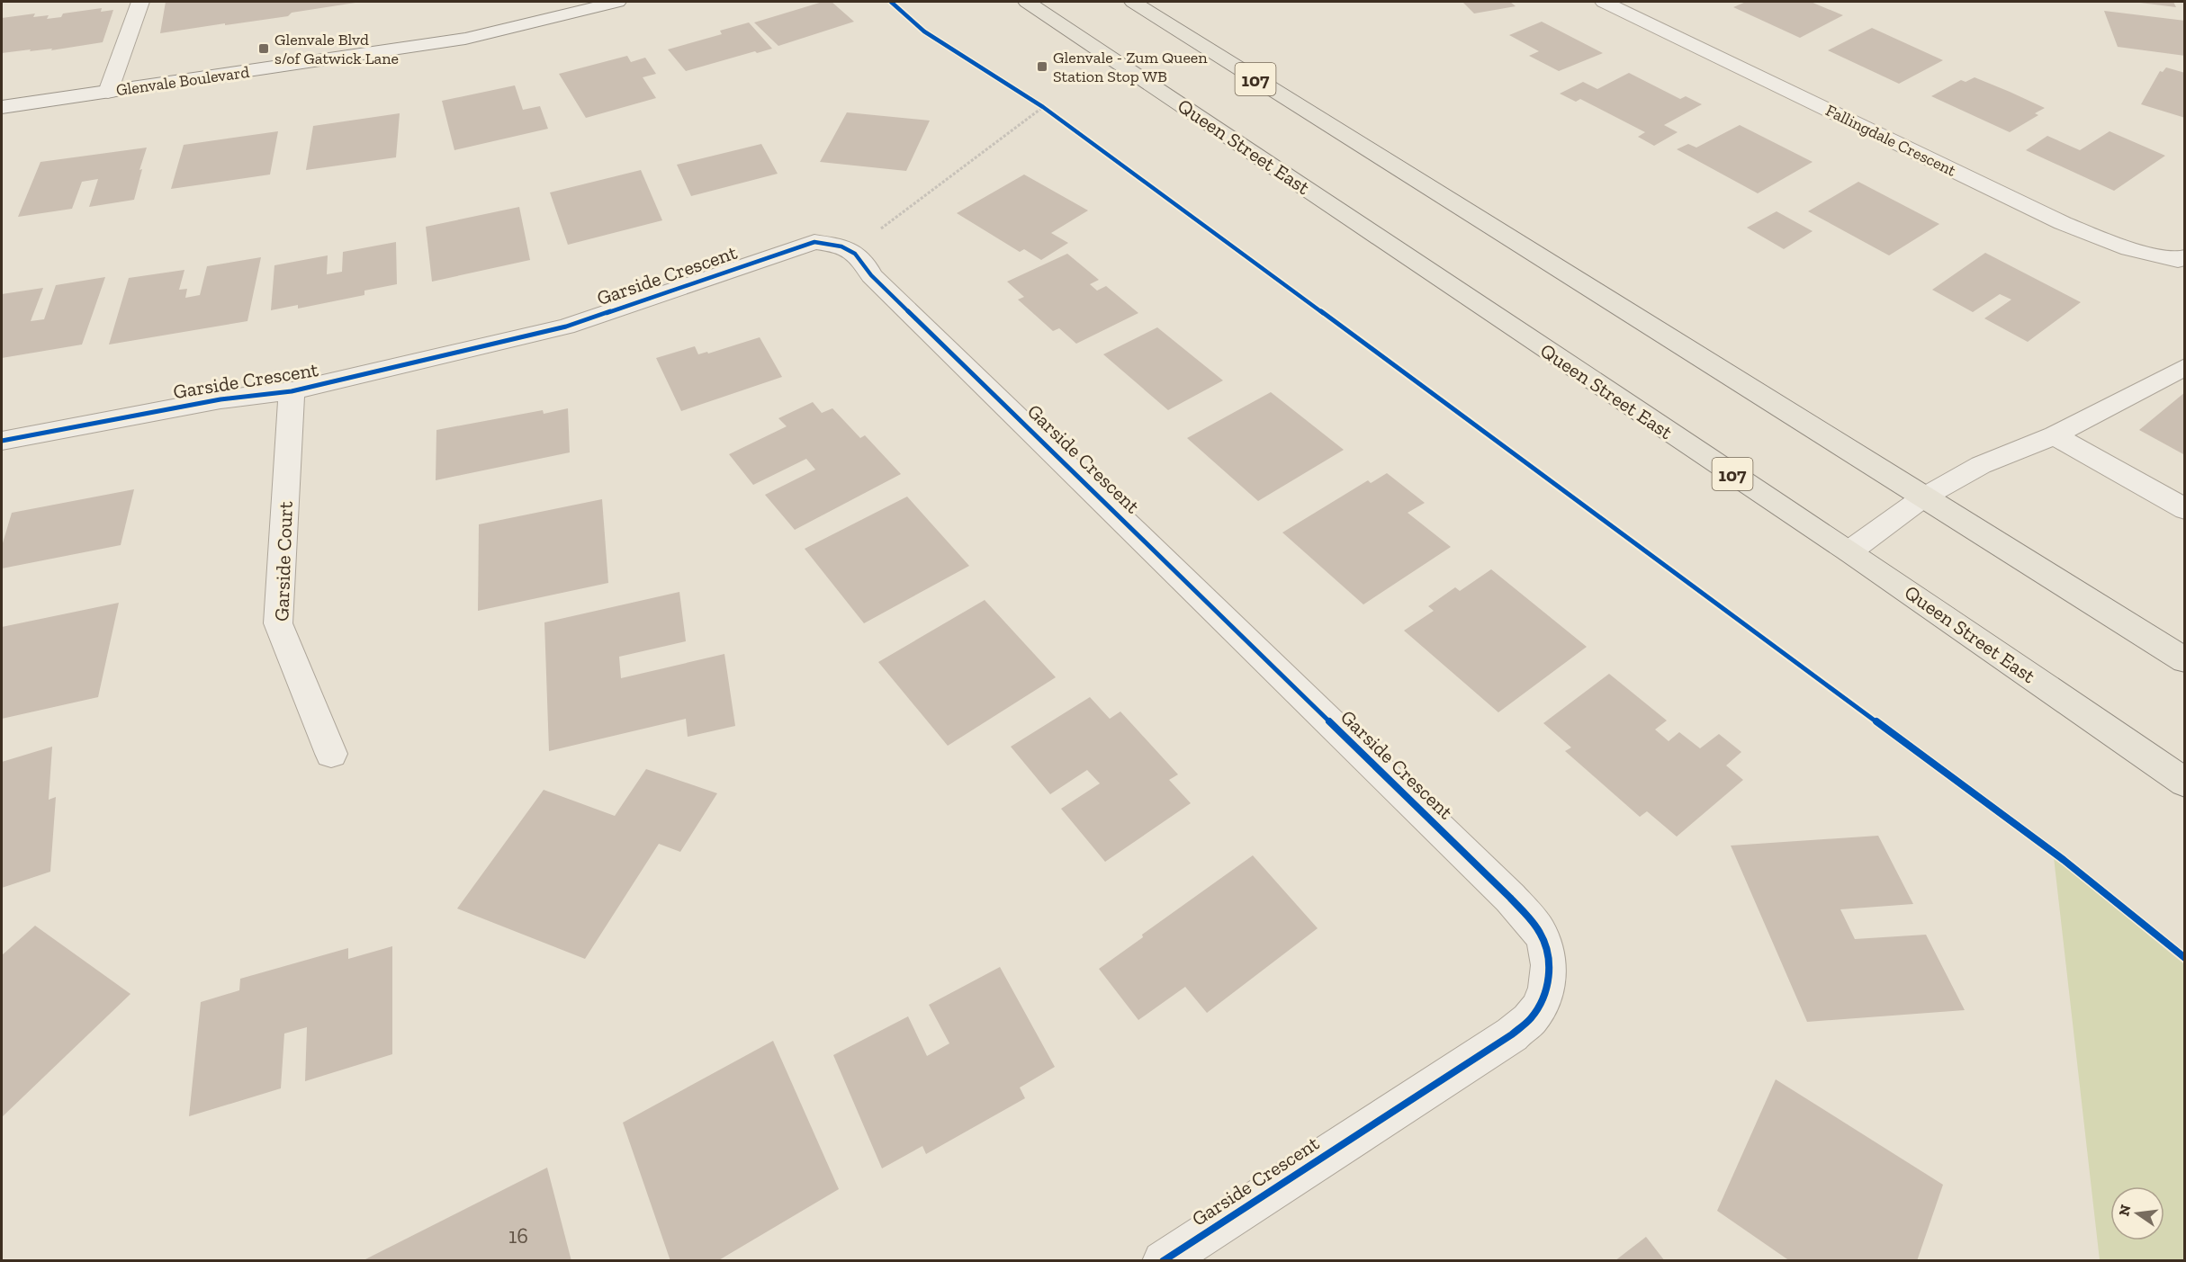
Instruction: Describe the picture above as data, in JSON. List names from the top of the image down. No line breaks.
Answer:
{"streets":{"main road":["107","Queen Street East"],"street":["Glenvale Boulevard","Fallingdale Crescent","Garside Crescent","Garside Court"]},"crossings":[["Garside Crescent","Garside Court"]],"places":{"transit":["Glenvale Blvd s/of Gatwick Lane","Glenvale - Zum Queen Station Stop WB"]},"house_numbers":["16"],"north":"left"}
